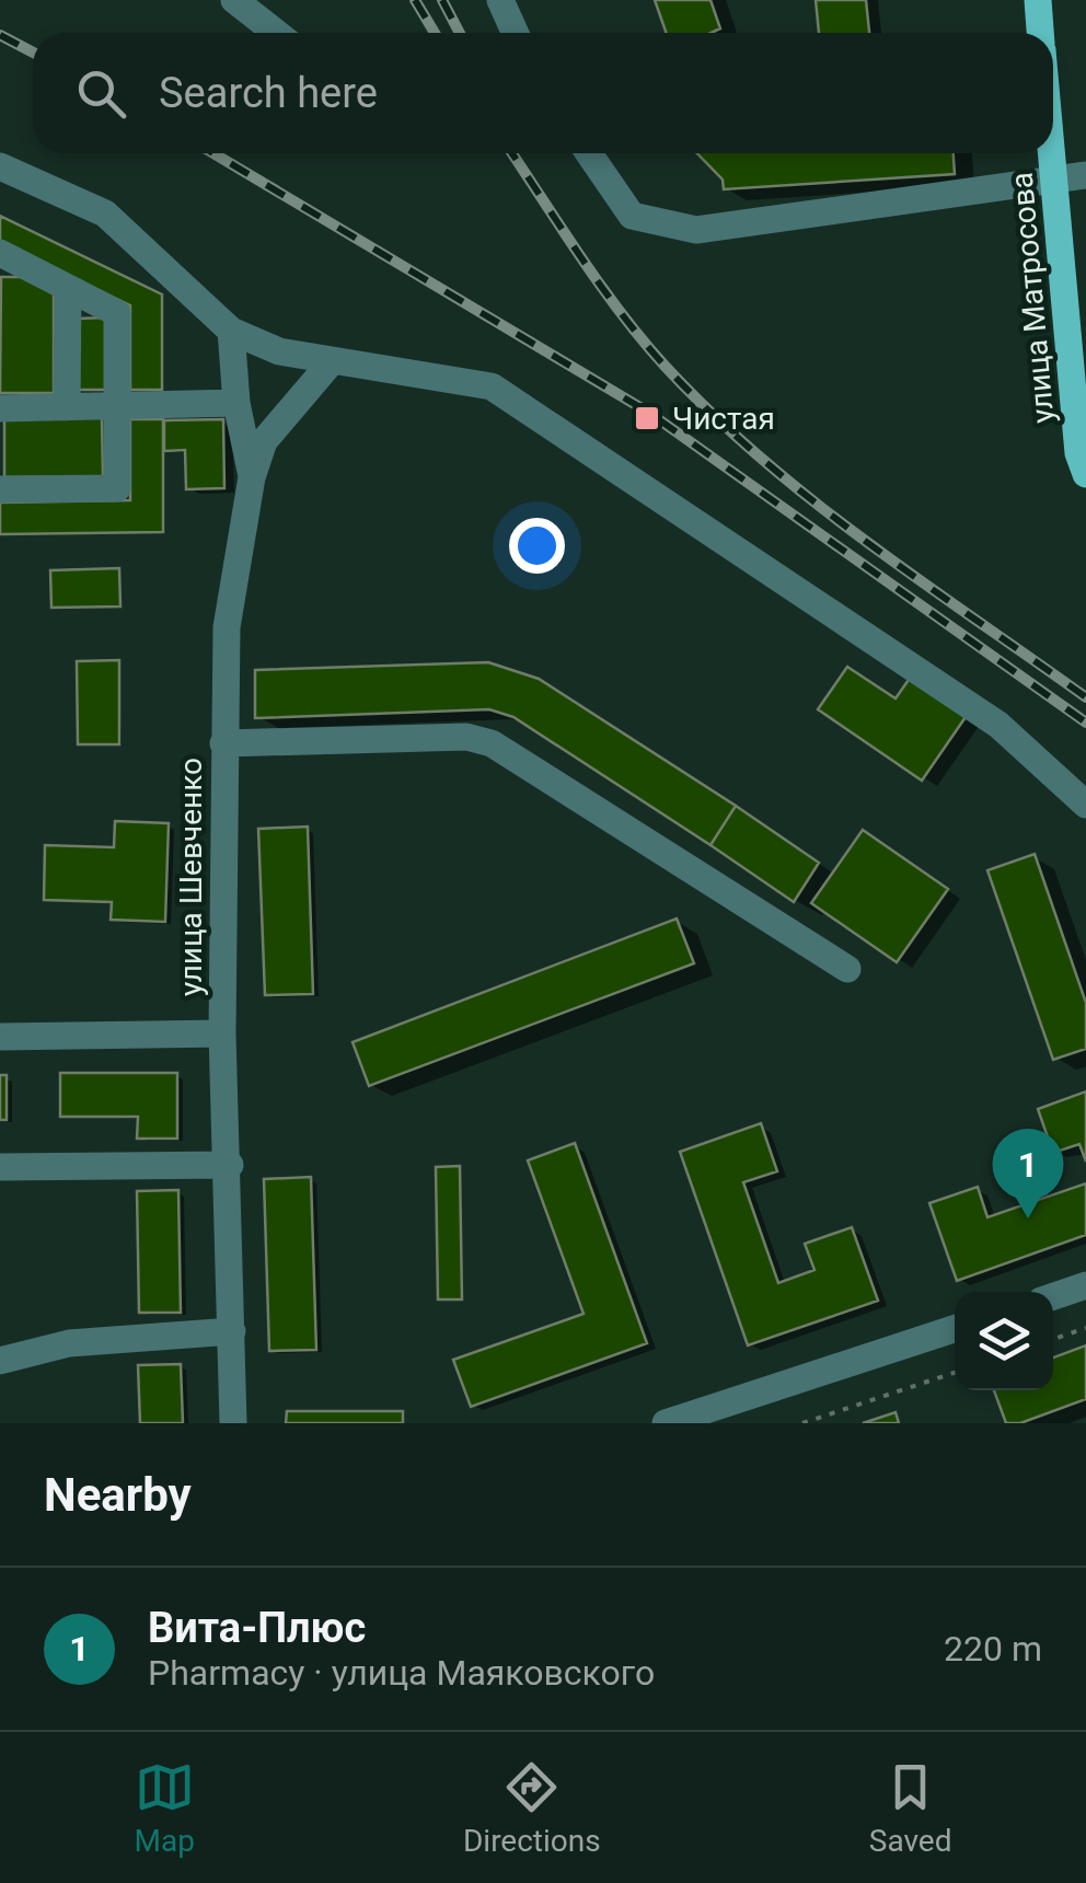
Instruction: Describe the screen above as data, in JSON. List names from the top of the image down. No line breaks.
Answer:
{"streets":{"main road":["улица Матросова"],"street":["улица Шевченко"]},"places":{"transit":["Чистая"]},"page":{"search":"Search here","pins":"1","heading":"Nearby","list":[{"mark":"1","name":"Вита-Плюс","note":"Pharmacy · улица Маяковского","value":"220 m"}],"nav":["Map","Directions","Saved"]}}
